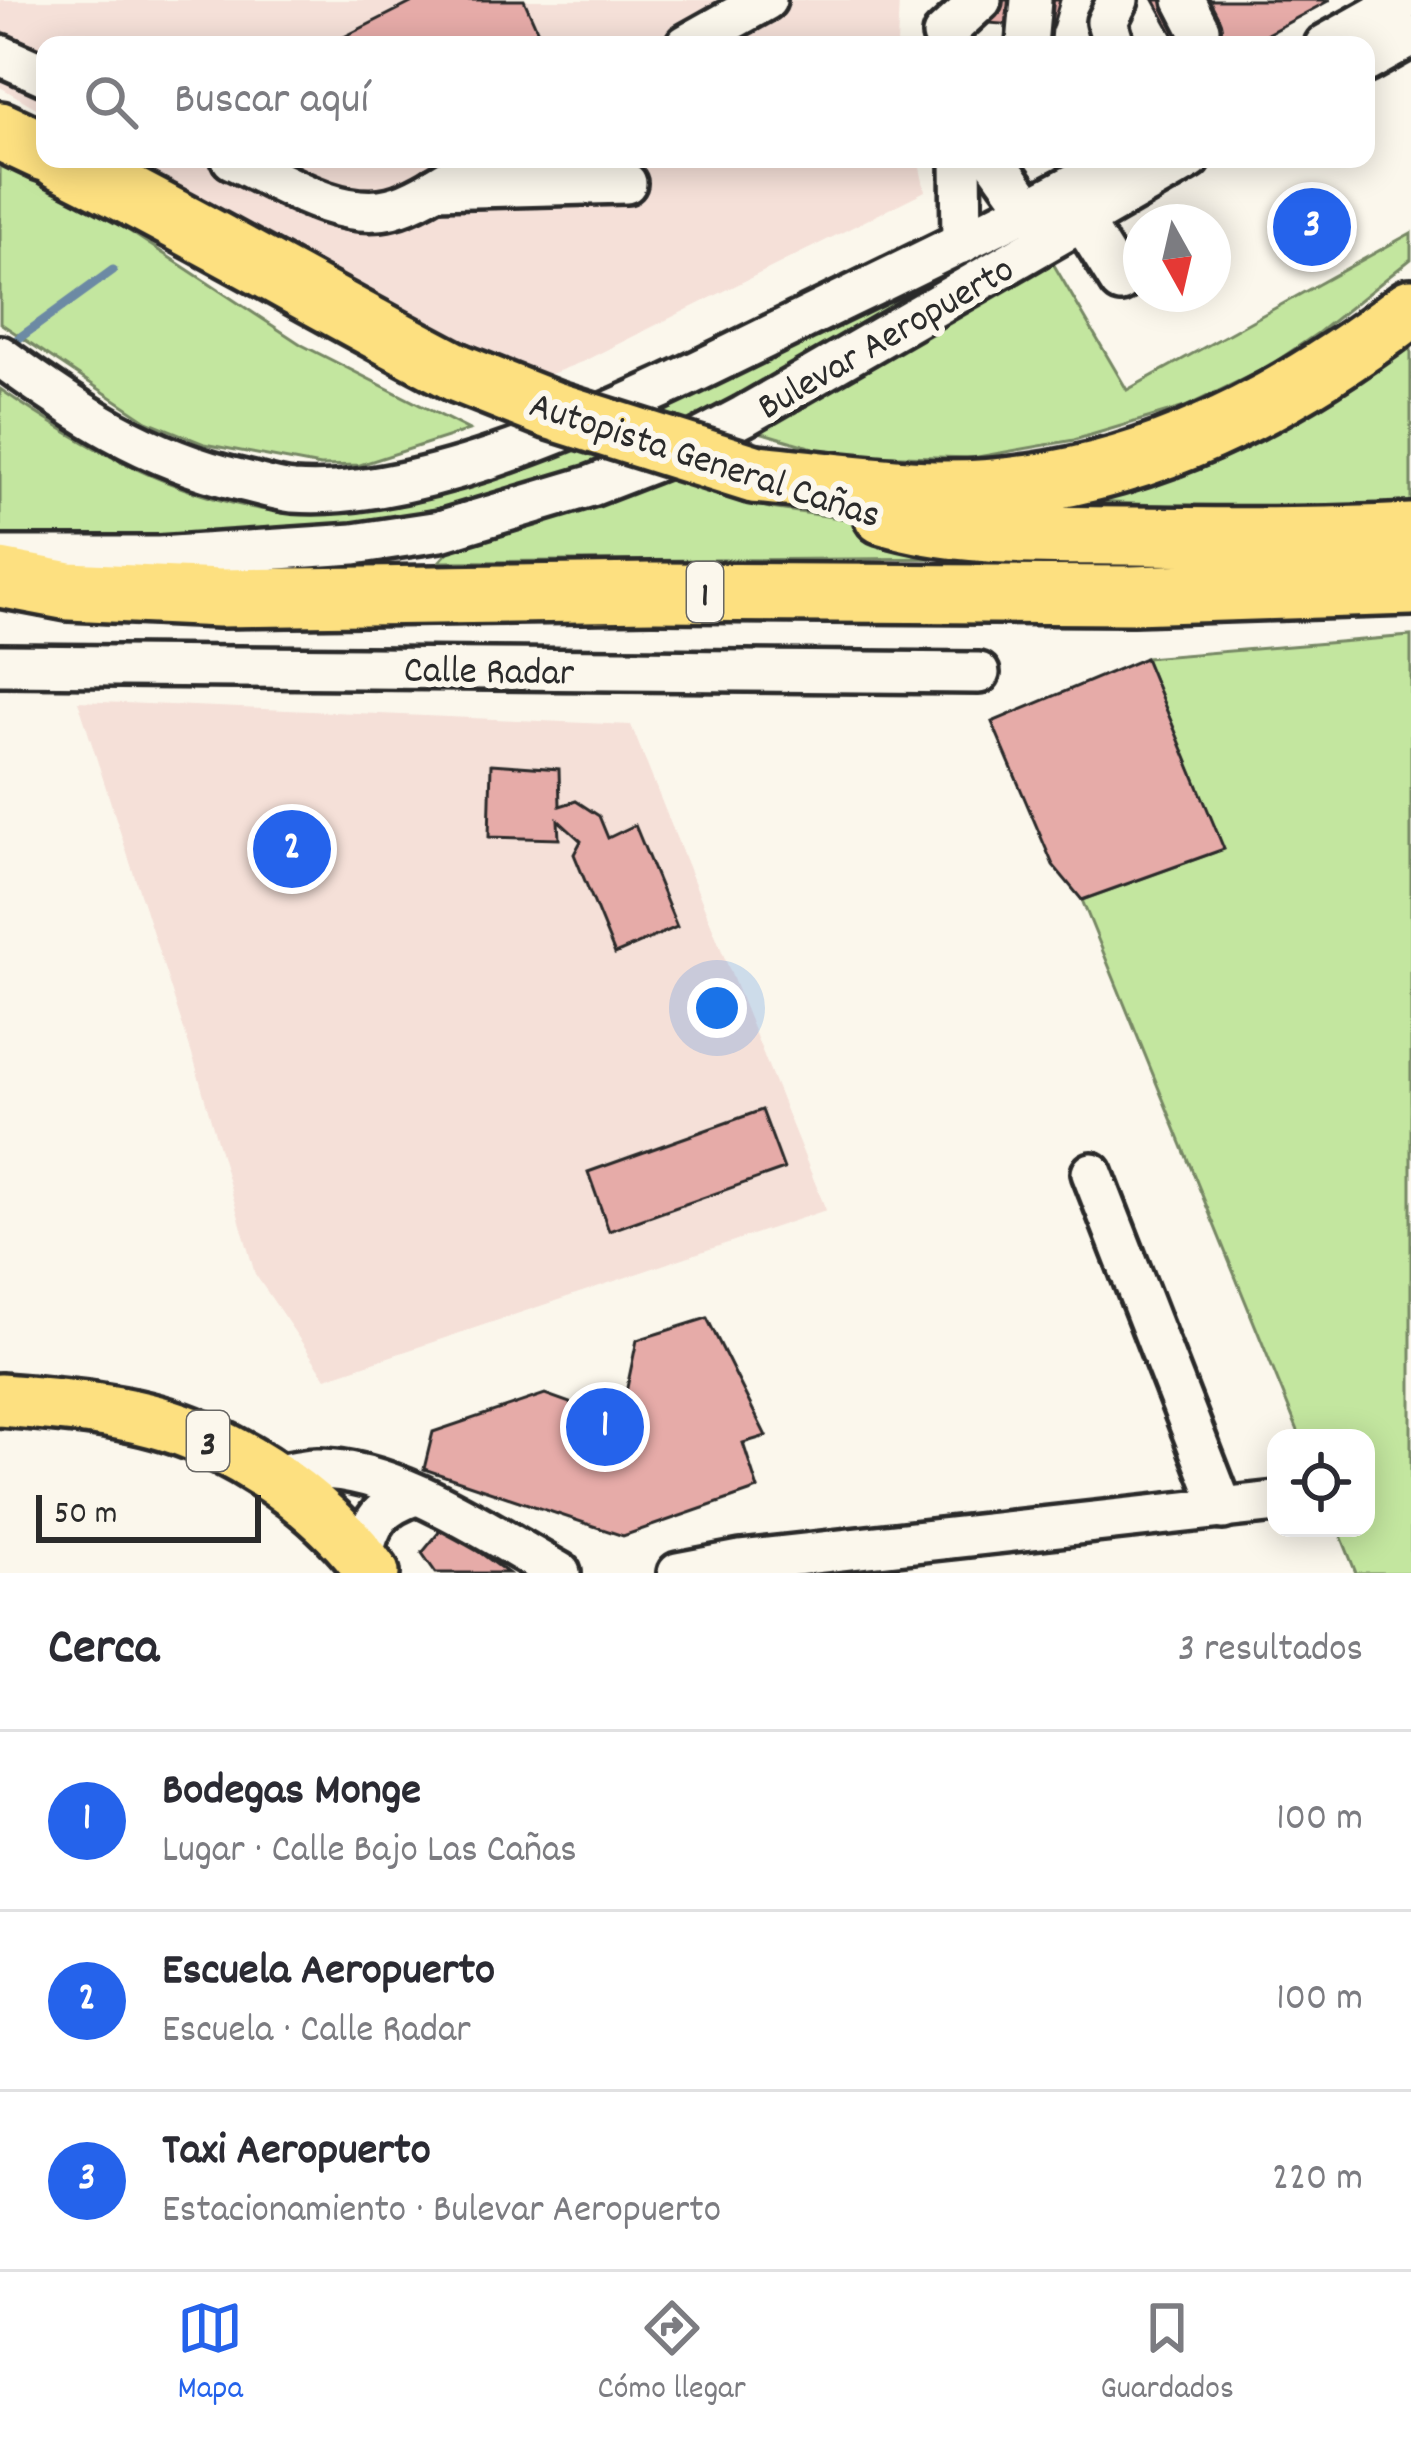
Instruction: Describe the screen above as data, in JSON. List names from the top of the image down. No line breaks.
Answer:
{"streets":{"highway":["Autopista General Cañas","1"],"main road":["3"],"street":["Bulevar Aeropuerto","Calle Radar"]},"scale_bar":"50 m","north":"bottom","page":{"search":"Buscar aquí","pins":["3","2","1"],"scale":"50 m","heading":["Cerca","3 resultados"],"list":[{"mark":"1","name":"Bodegas Monge","note":"Lugar · Calle Bajo Las Cañas","value":"100 m"},{"mark":"2","name":"Escuela Aeropuerto","note":"Escuela · Calle Radar","value":"100 m"},{"mark":"3","name":"Taxi Aeropuerto","note":"Estacionamiento · Bulevar Aeropuerto","value":"220 m"}],"nav":["Mapa","Cómo llegar","Guardados"]}}
